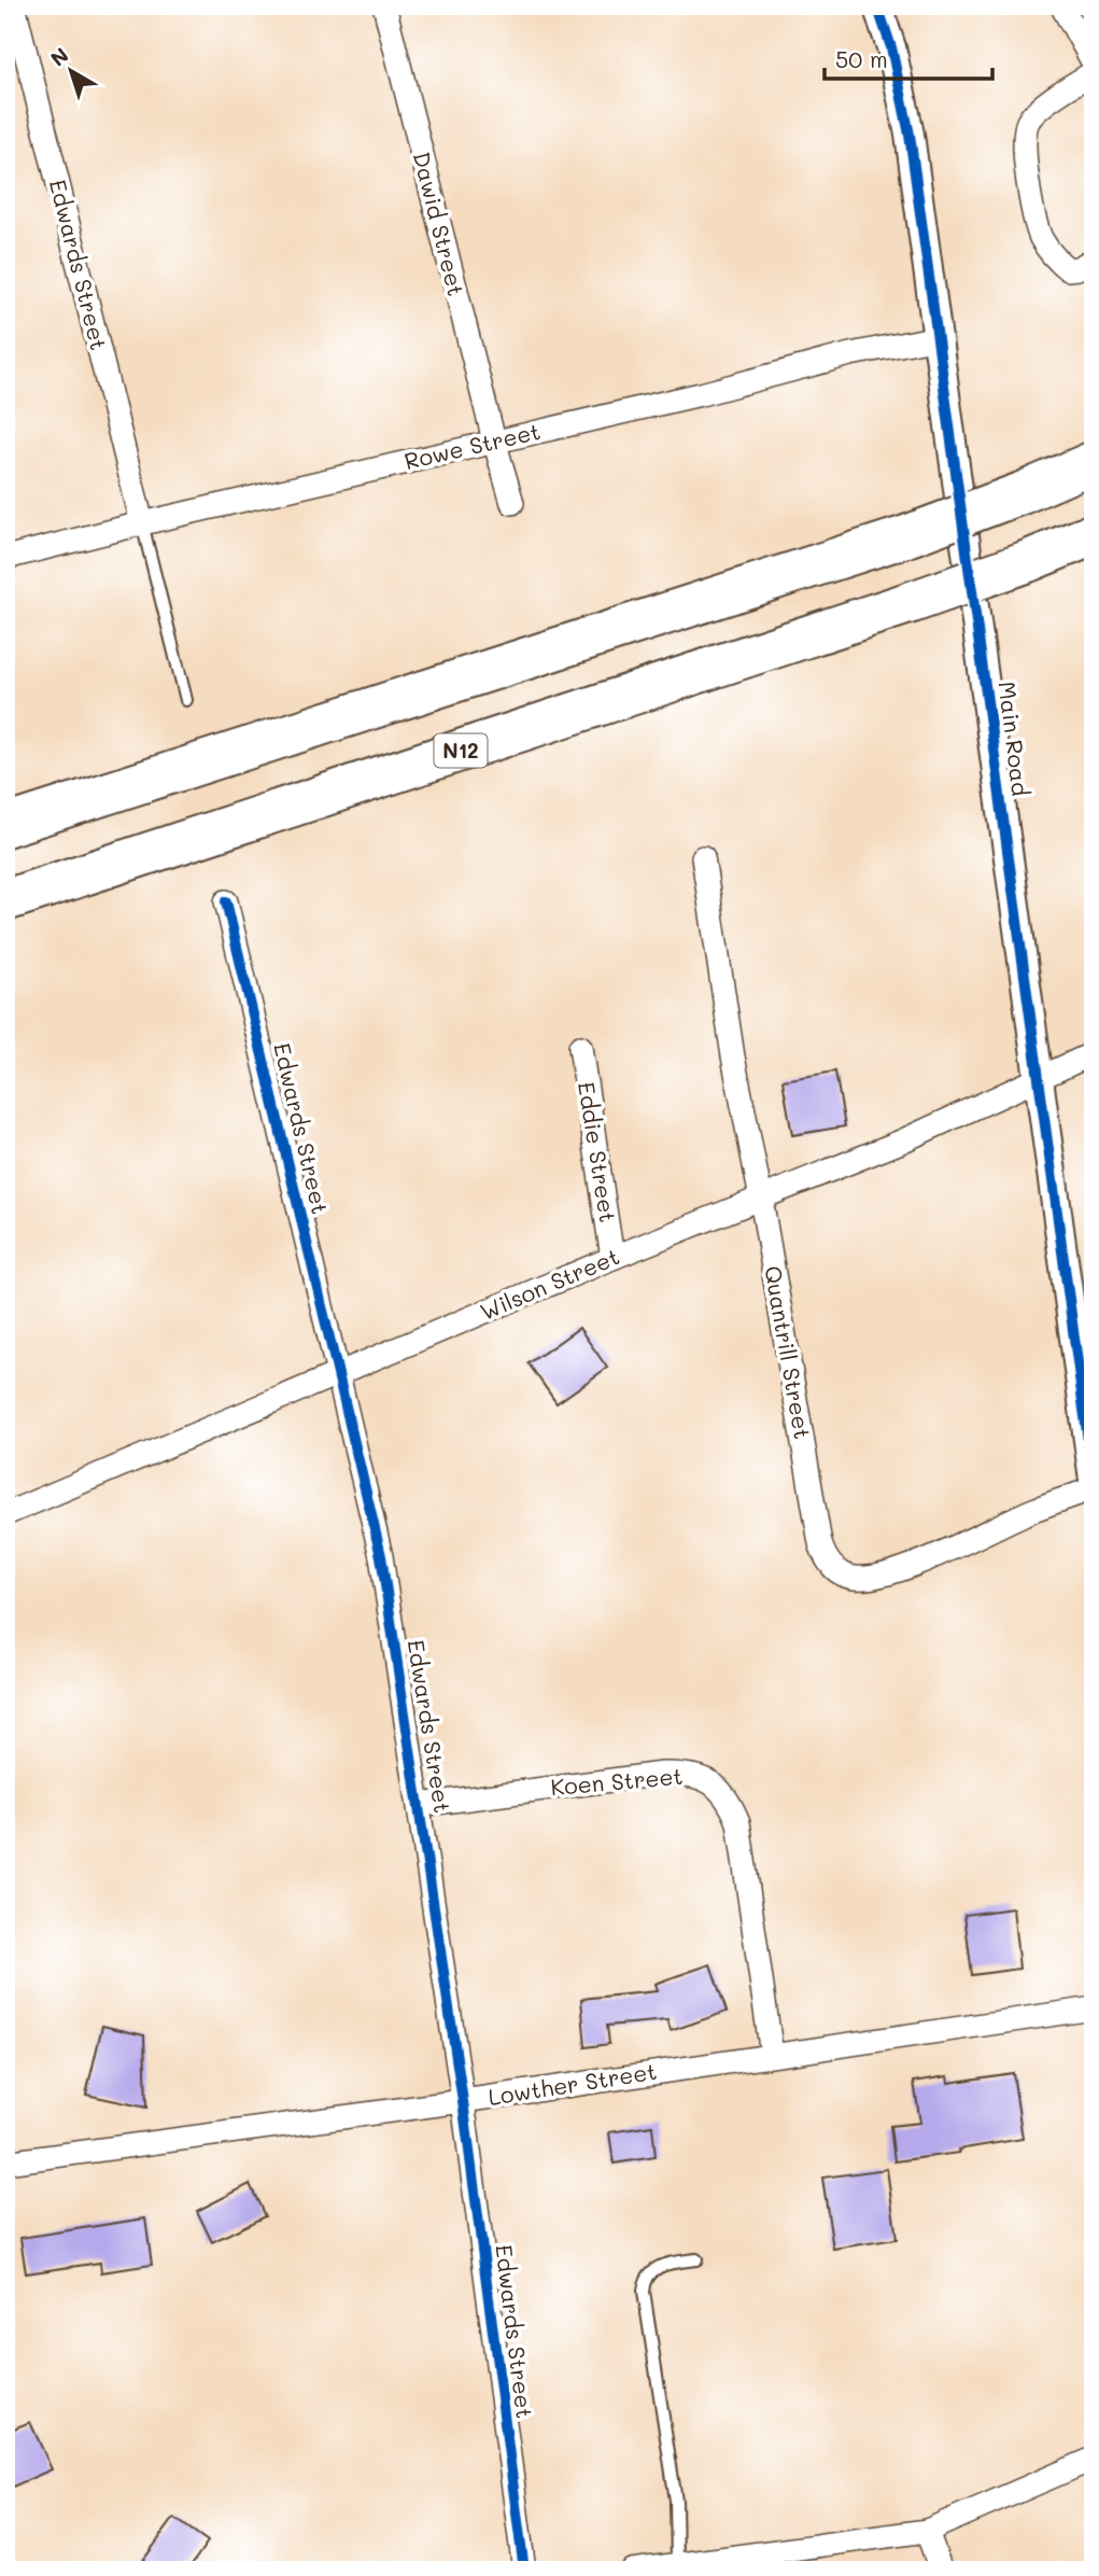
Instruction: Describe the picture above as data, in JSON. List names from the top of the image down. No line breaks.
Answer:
{"streets":{"highway":["N12"],"street":["Dawid Street","Edwards Street","Rowe Street","Main Road","Eddie Street","Wilson Street","Quantrill Street","Koen Street","Lowther Street"]},"crossings":[["Dawid Street","Rowe Street"],["Edwards Street","Rowe Street"],["Edwards Street","Wilson Street"],["Edwards Street","Koen Street"],["Edwards Street","Lowther Street"],["Rowe Street","Main Road"],["Main Road","Wilson Street"],["Eddie Street","Wilson Street"],["Wilson Street","Quantrill Street"],["Koen Street","Lowther Street"]],"scale_bar":"50 m","north":"top left"}
